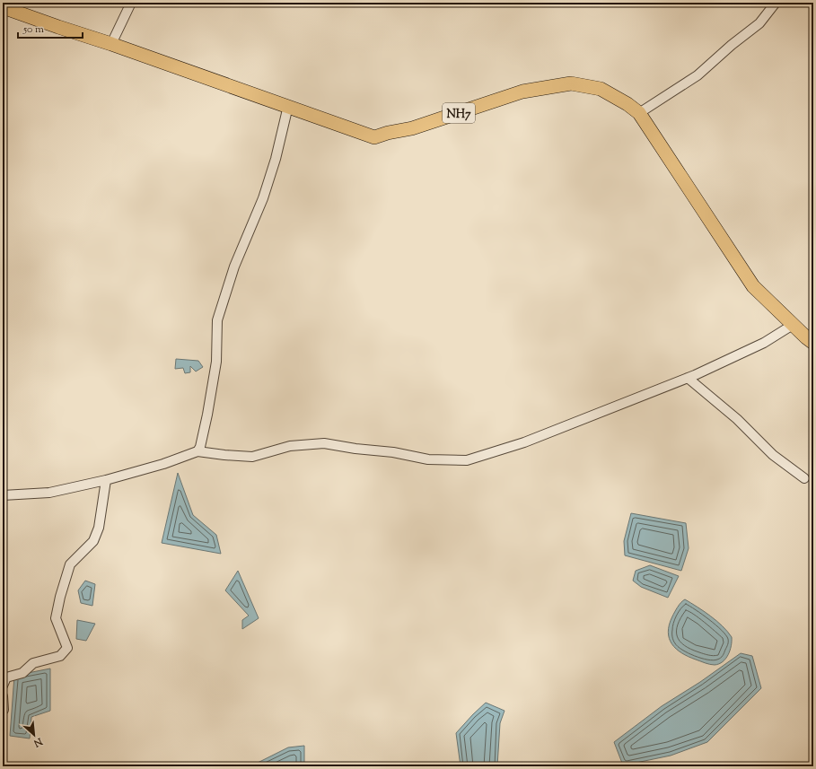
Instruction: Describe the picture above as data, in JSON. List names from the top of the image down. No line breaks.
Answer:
{"streets":{"highway":["NH7"]},"scale_bar":"50 m","north":"bottom right"}
